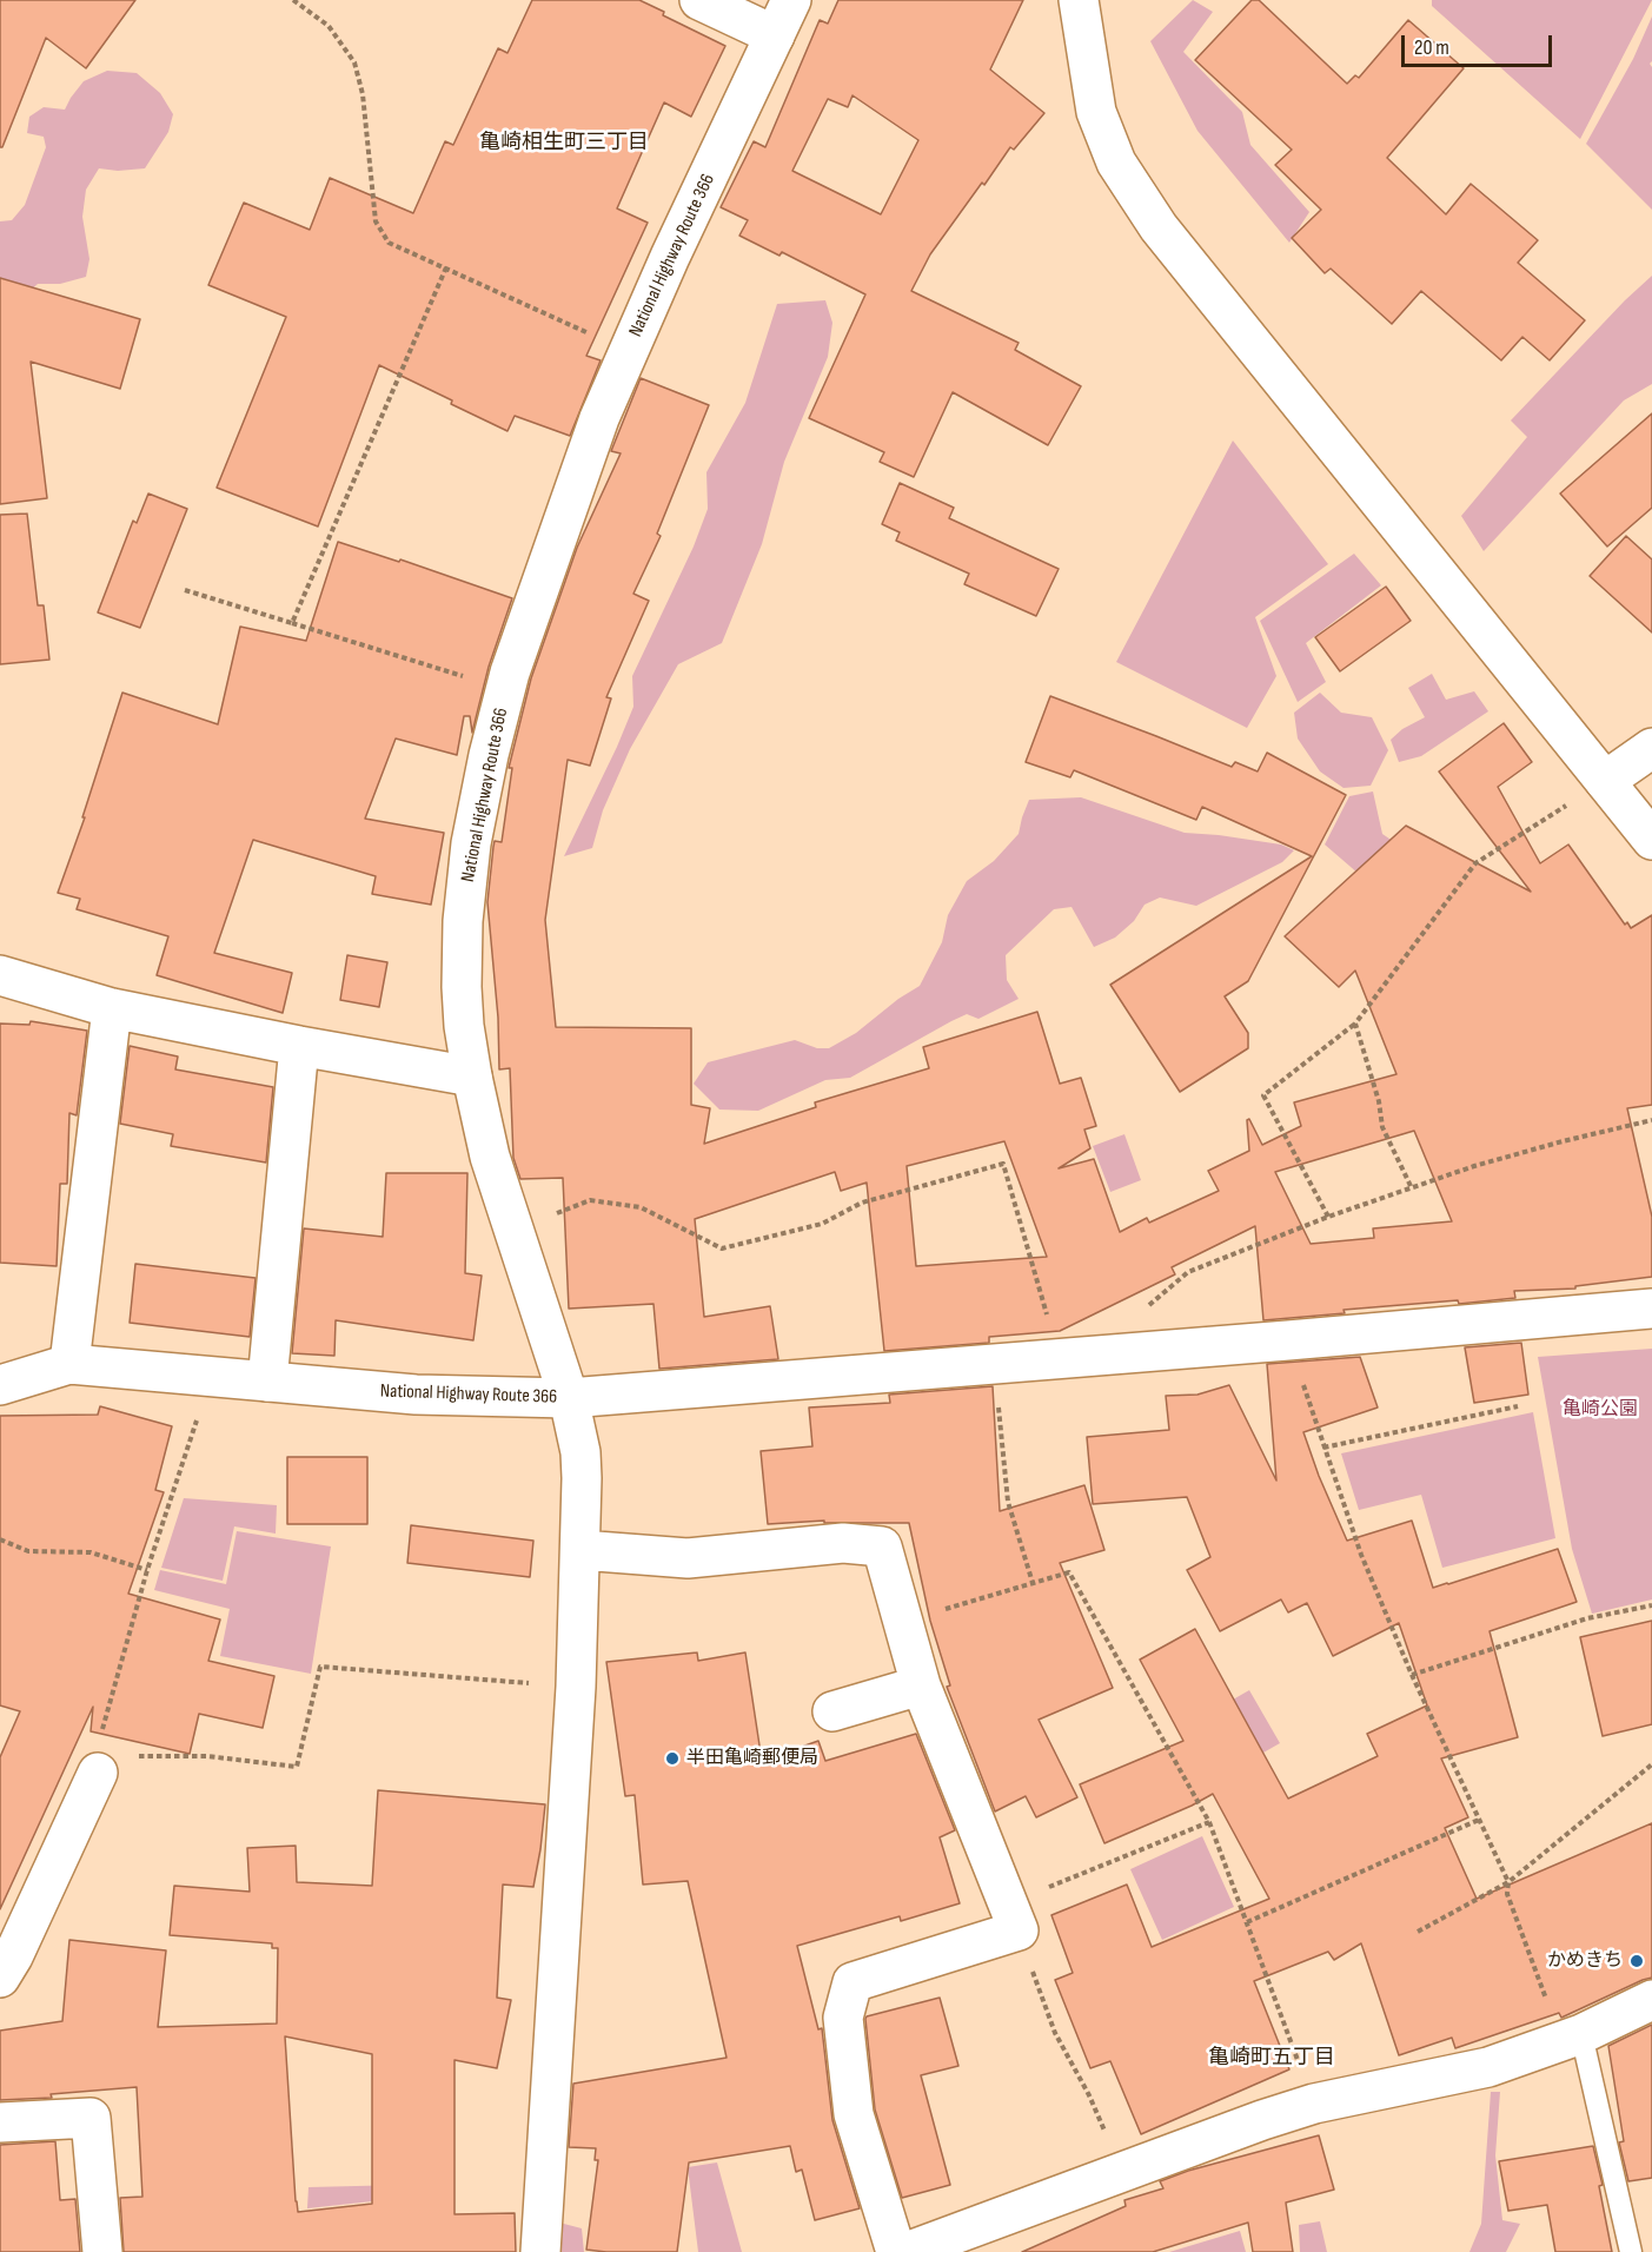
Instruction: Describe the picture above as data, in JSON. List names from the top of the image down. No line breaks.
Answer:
{"streets":{"main road":["National Highway Route 366"]},"districts":["亀崎相生町三丁目","亀崎町五丁目"],"parks":["亀崎公園"],"places":["半田亀崎郵便局","かめきち"],"scale_bar":"20 m"}
